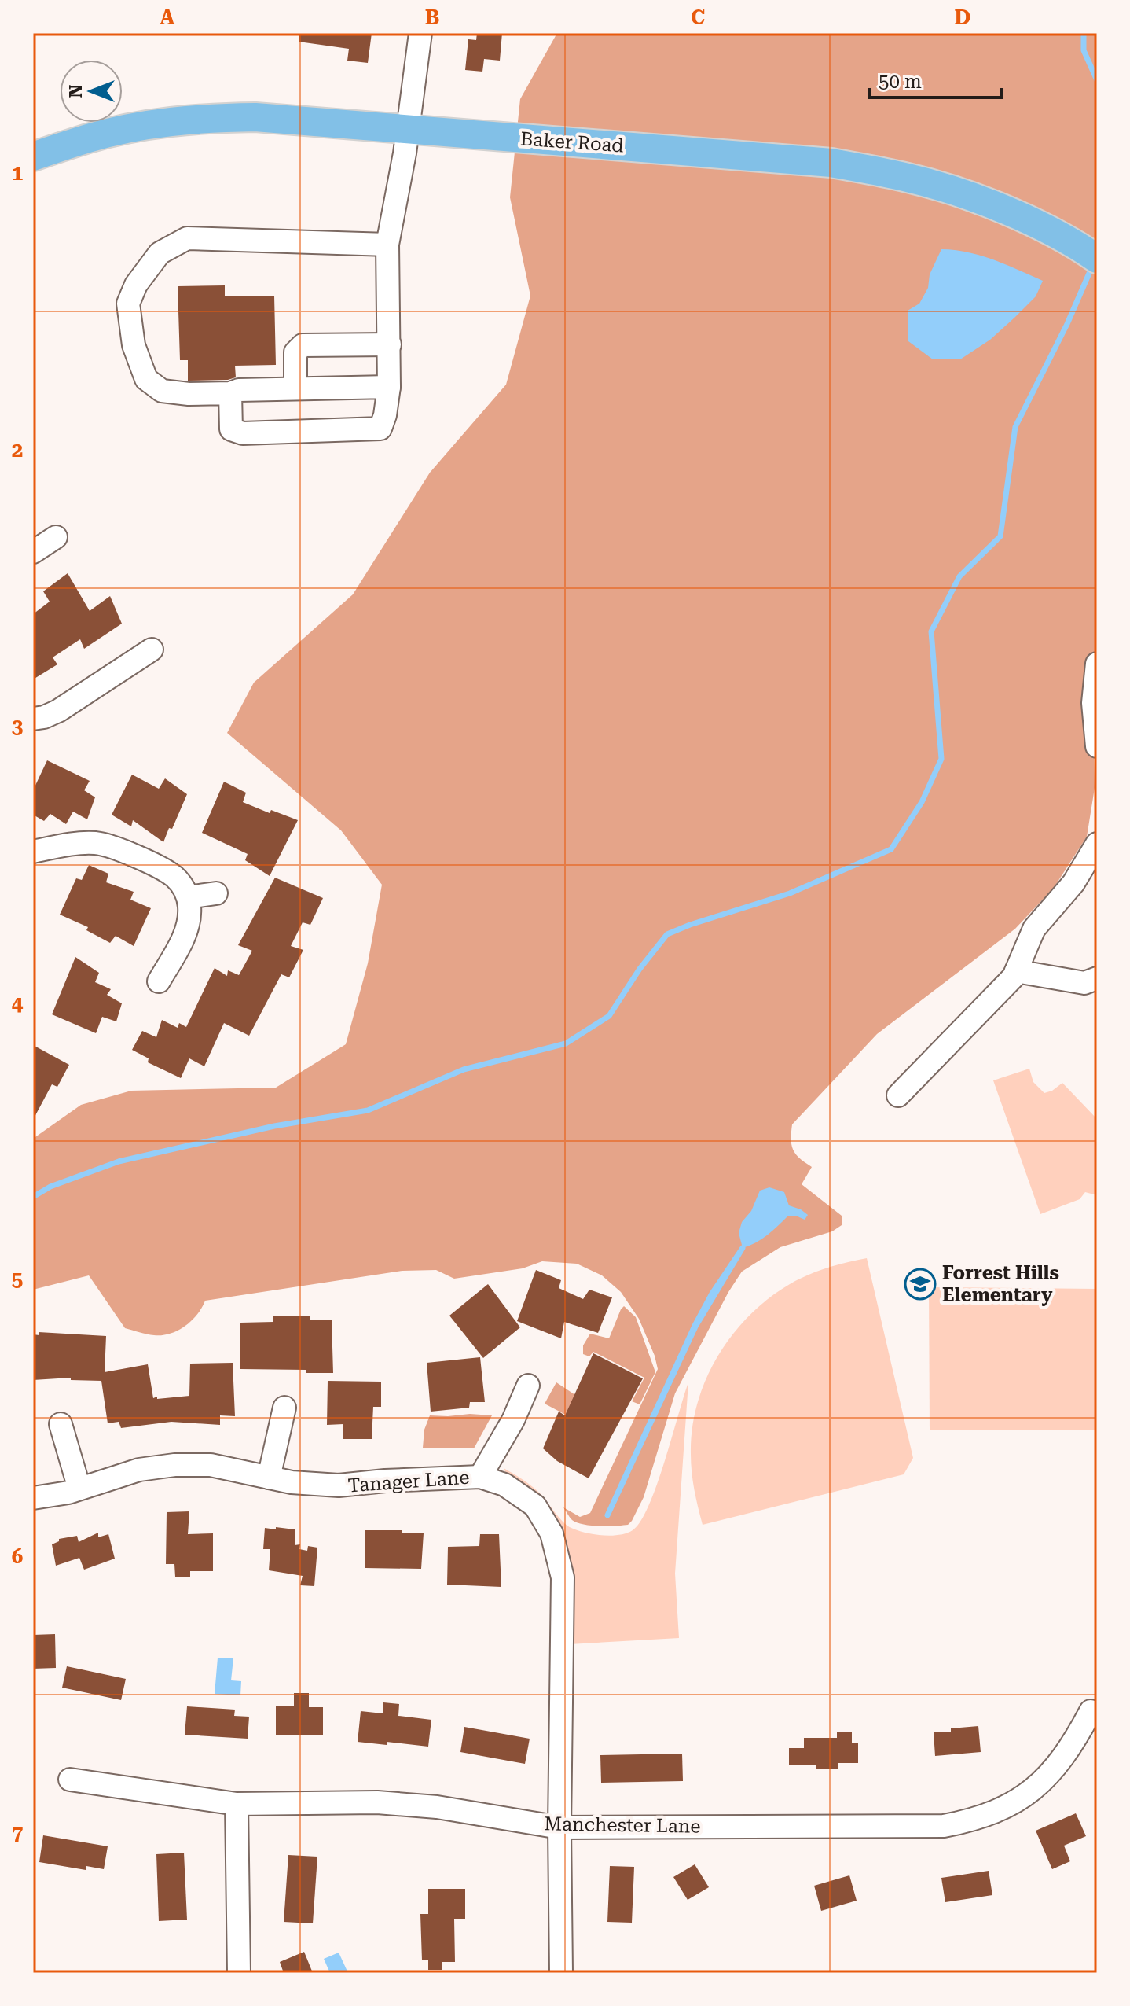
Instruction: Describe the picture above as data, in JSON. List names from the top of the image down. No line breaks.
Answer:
{"streets":{"main road":["Baker Road"],"street":["Tanager Lane","Manchester Lane"]},"crossings":[["Tanager Lane","Manchester Lane"]],"places":{"school or university":["Forrest Hills Elementary"]},"scale_bar":"50 m","north":"left","grid":{"columns":["A","B","C","D"],"rows":["1","2","3","4","5","6","7"]}}
